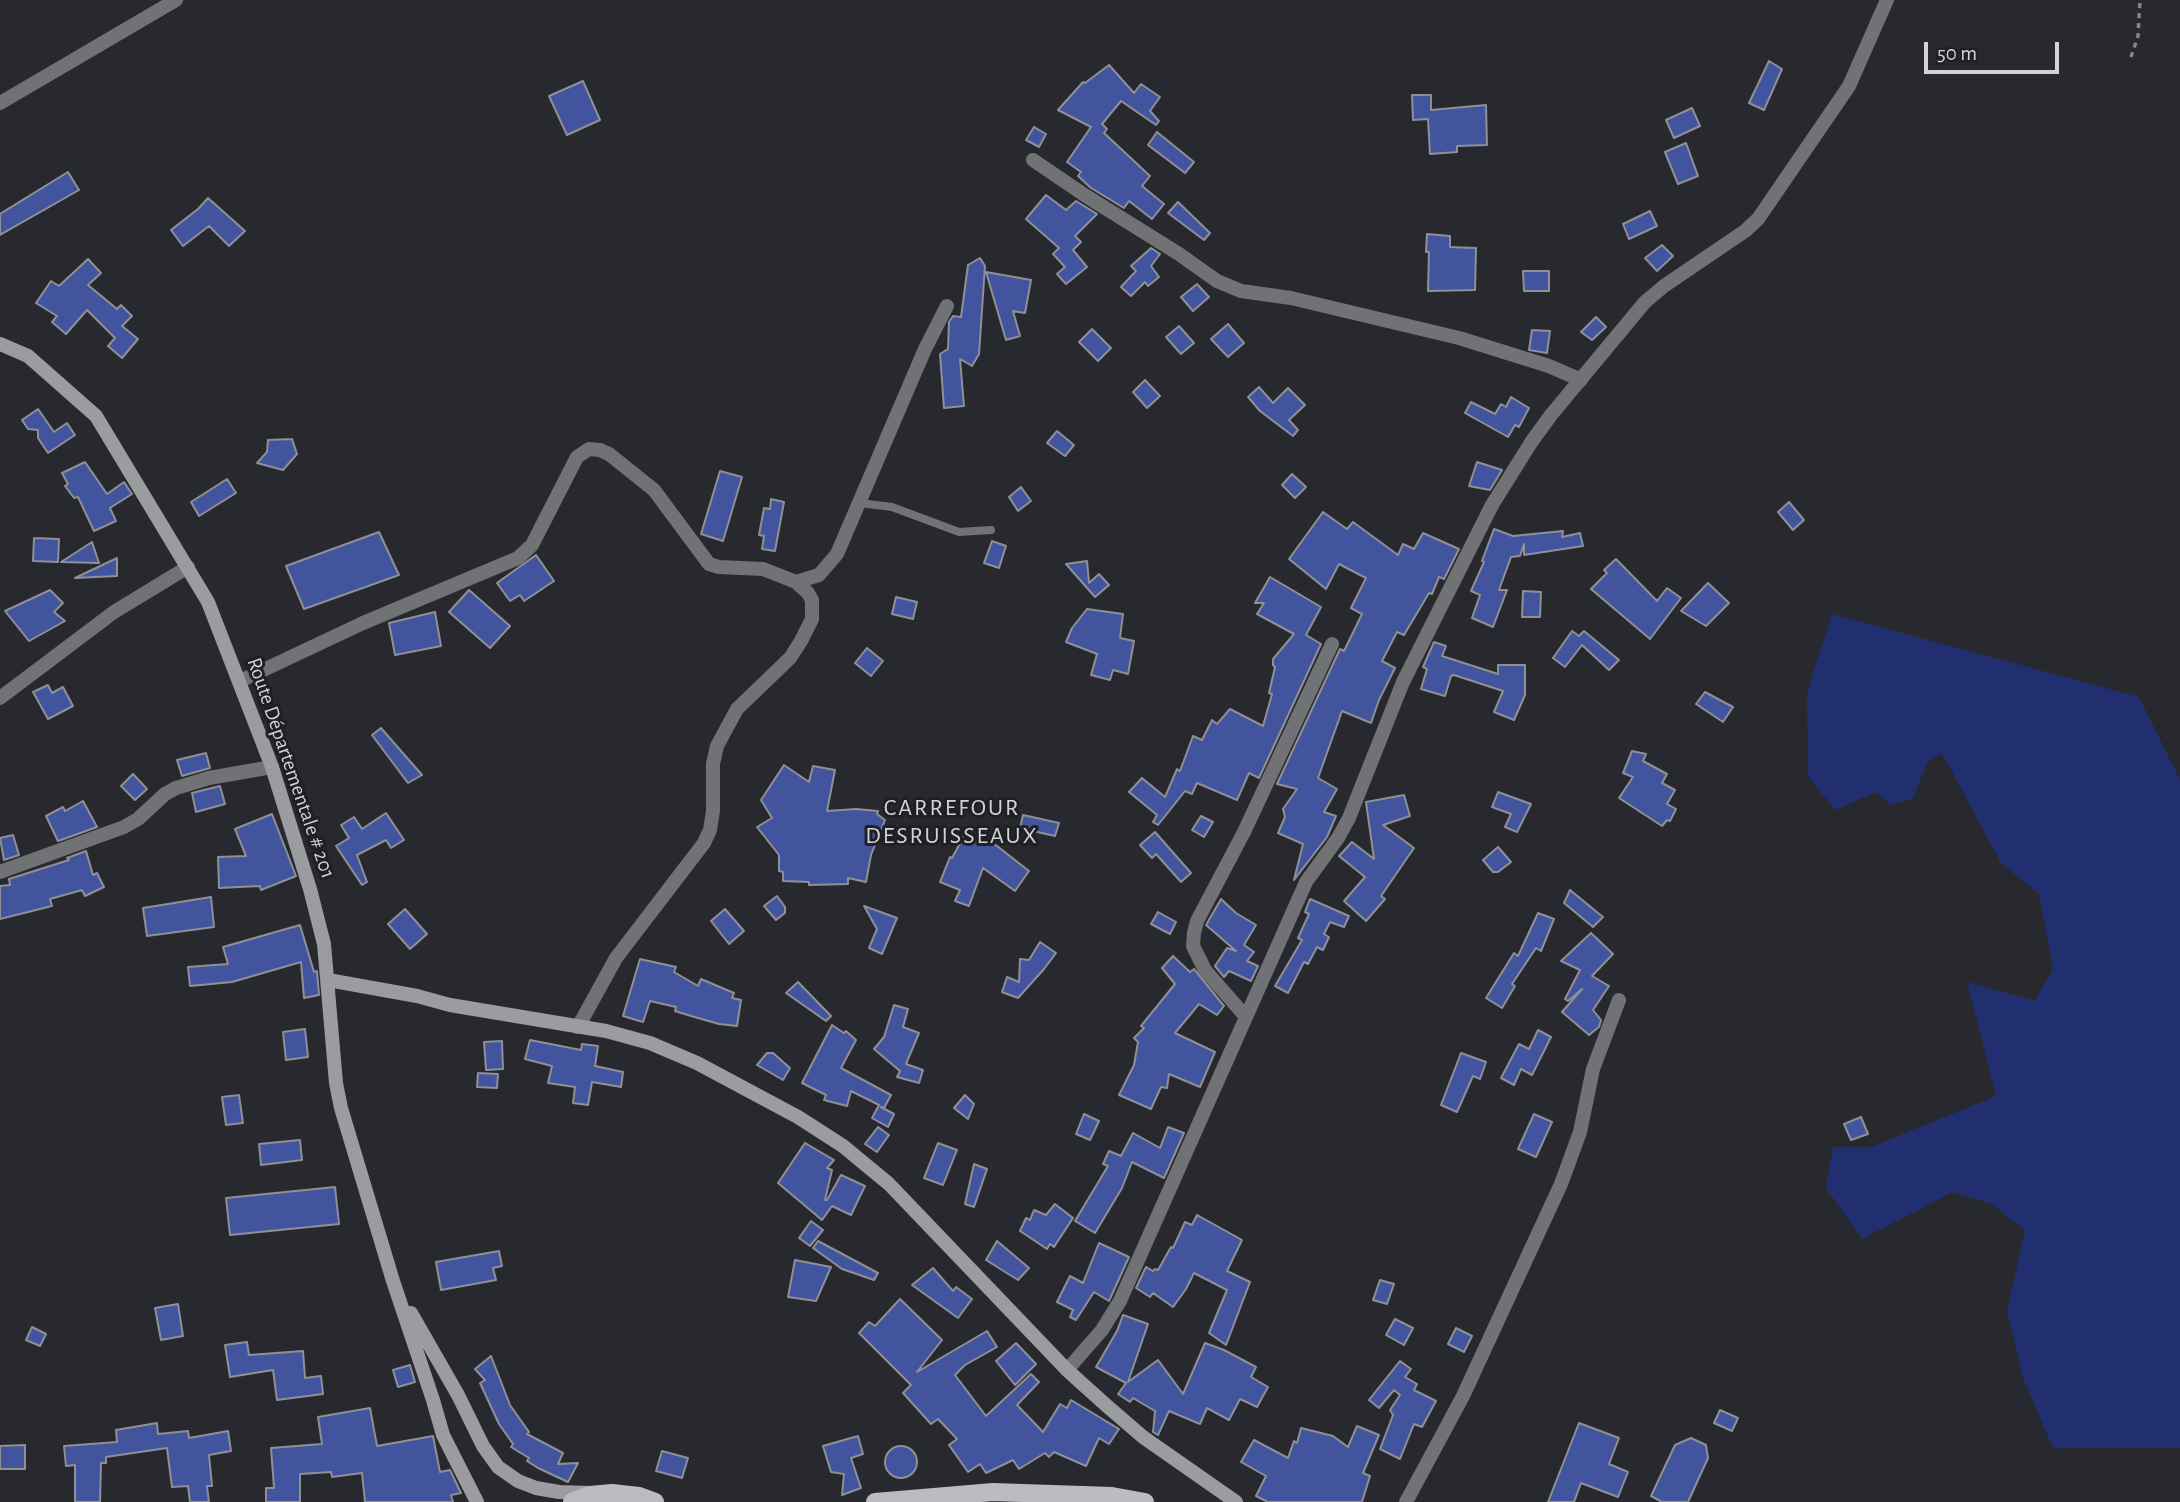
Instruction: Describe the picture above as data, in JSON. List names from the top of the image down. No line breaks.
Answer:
{"streets":{"main road":["Route Départementale # 201"]},"districts":["CARREFOUR DESRUISSEAUX"],"scale_bar":"50 m"}
